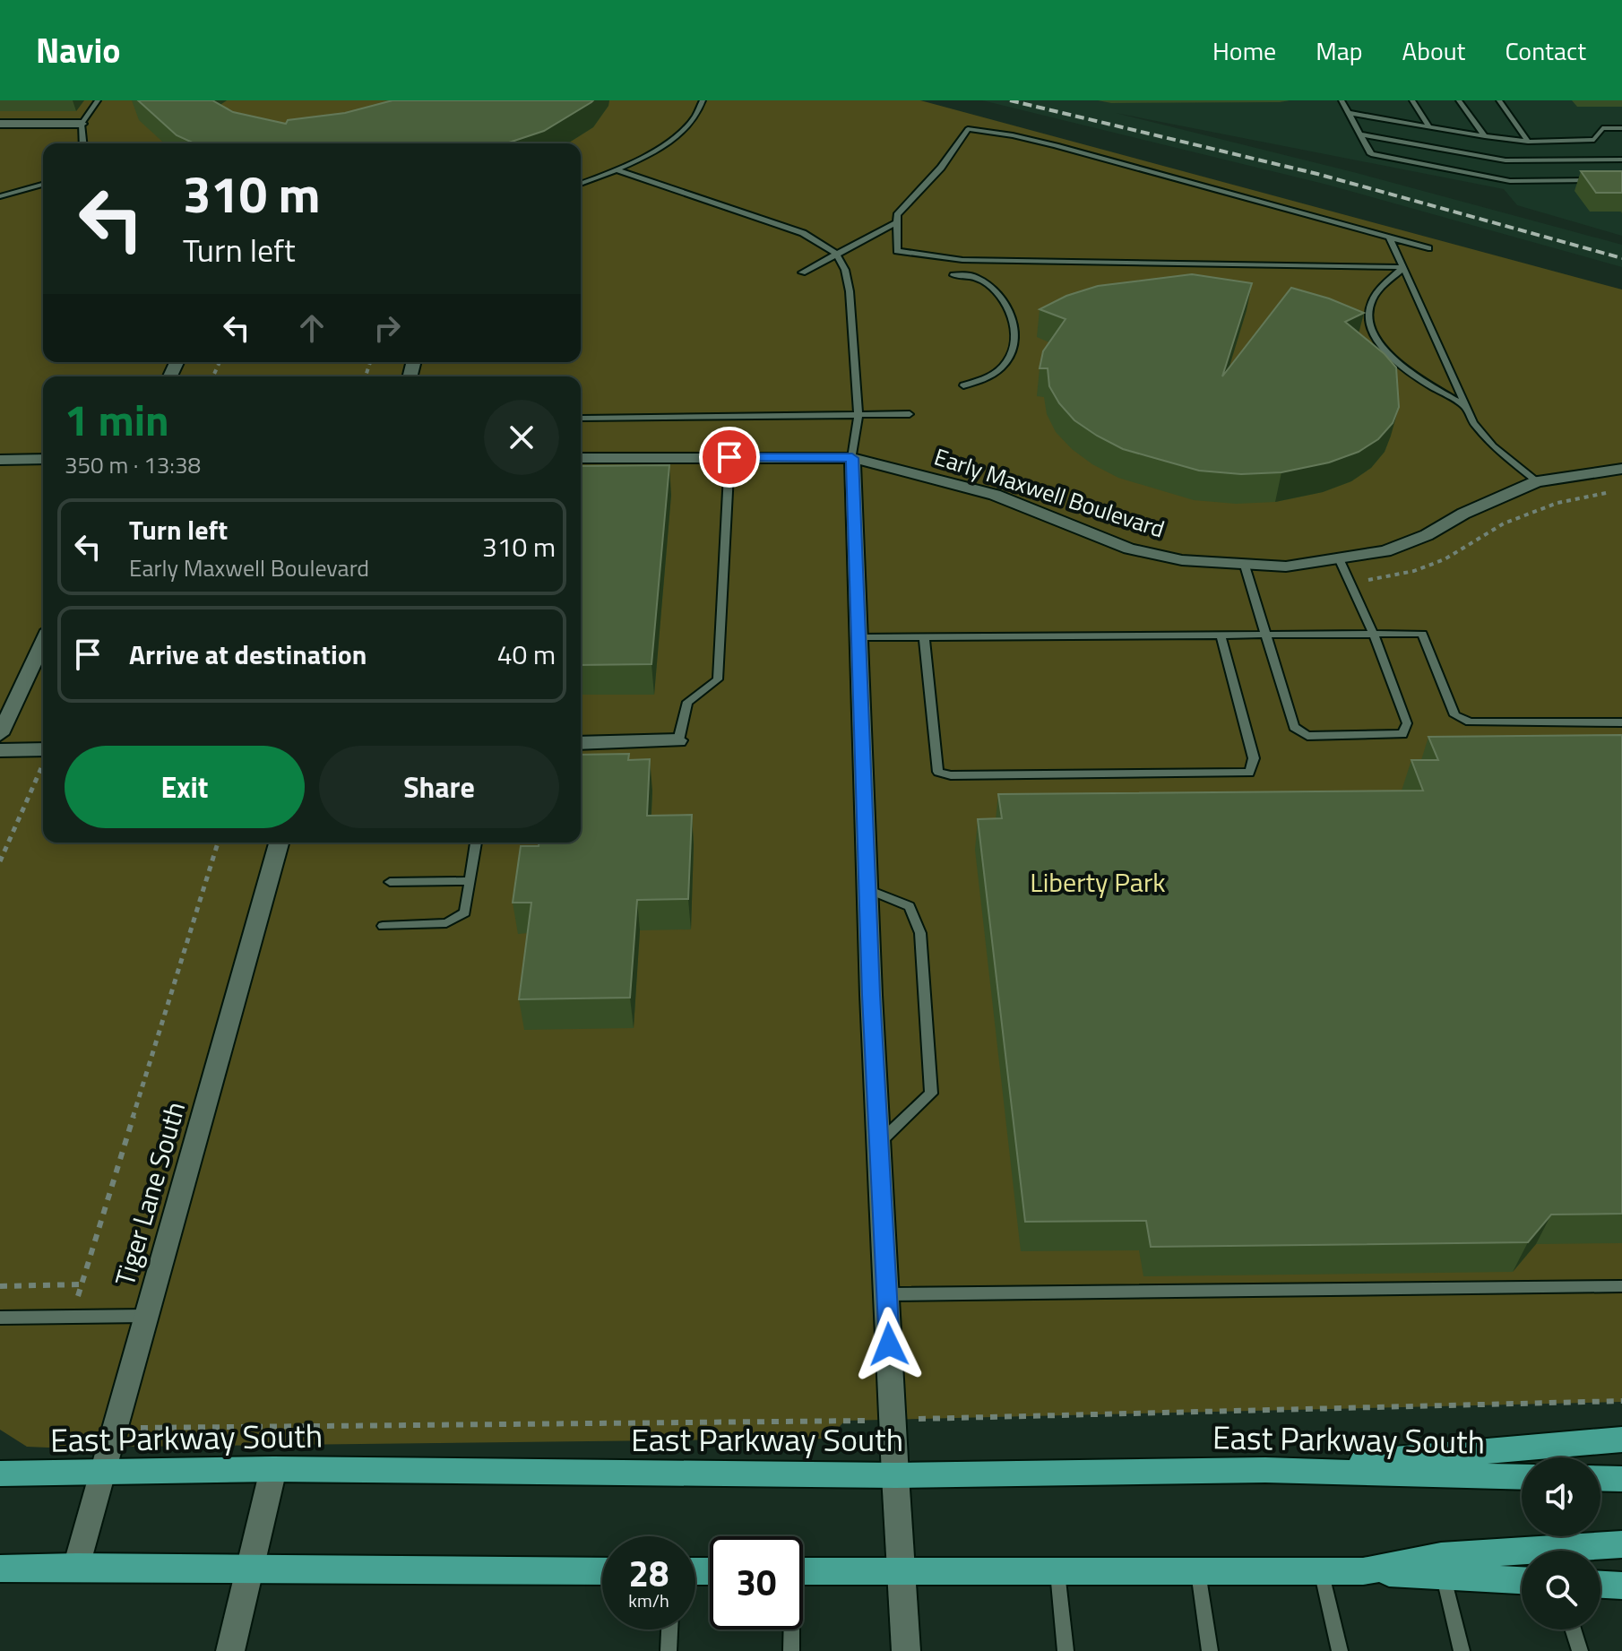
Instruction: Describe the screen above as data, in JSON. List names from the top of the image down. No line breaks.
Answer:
{"streets":{"main road":["East Parkway South"],"street":["Early Maxwell Boulevard","Tiger Lane South"]},"crossings":[["Tiger Lane South","East Parkway South"]],"parks":["Liberty Park"],"page":{"header":"Navio","nav":["Home","Map","About","Contact"],"turn":["310 m","Turn left"],"heading":["1 min","350 m · 13:38"],"list":[{"name":"Turn left","note":"Early Maxwell Boulevard","value":"310 m"},{"name":"Arrive at destination","value":"40 m"}],"buttons":["Exit","Share"],"speed":"28 km/h","limit":"30"}}
